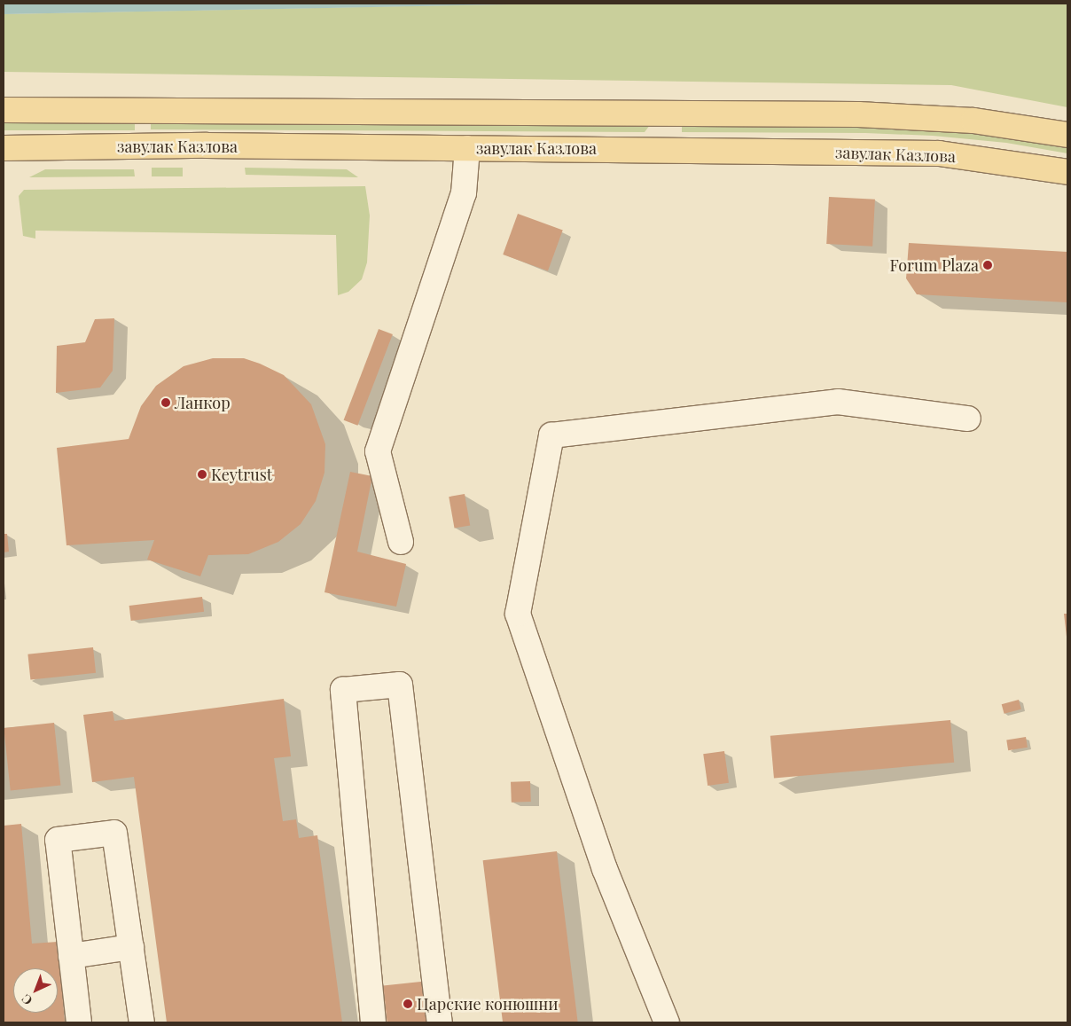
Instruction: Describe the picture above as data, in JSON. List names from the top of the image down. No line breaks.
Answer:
{"streets":{"main road":["завулак Казлова"]},"places":["Forum Plaza","Ланкор","Keytrust","Царские конюшни"],"north":"bottom left"}
